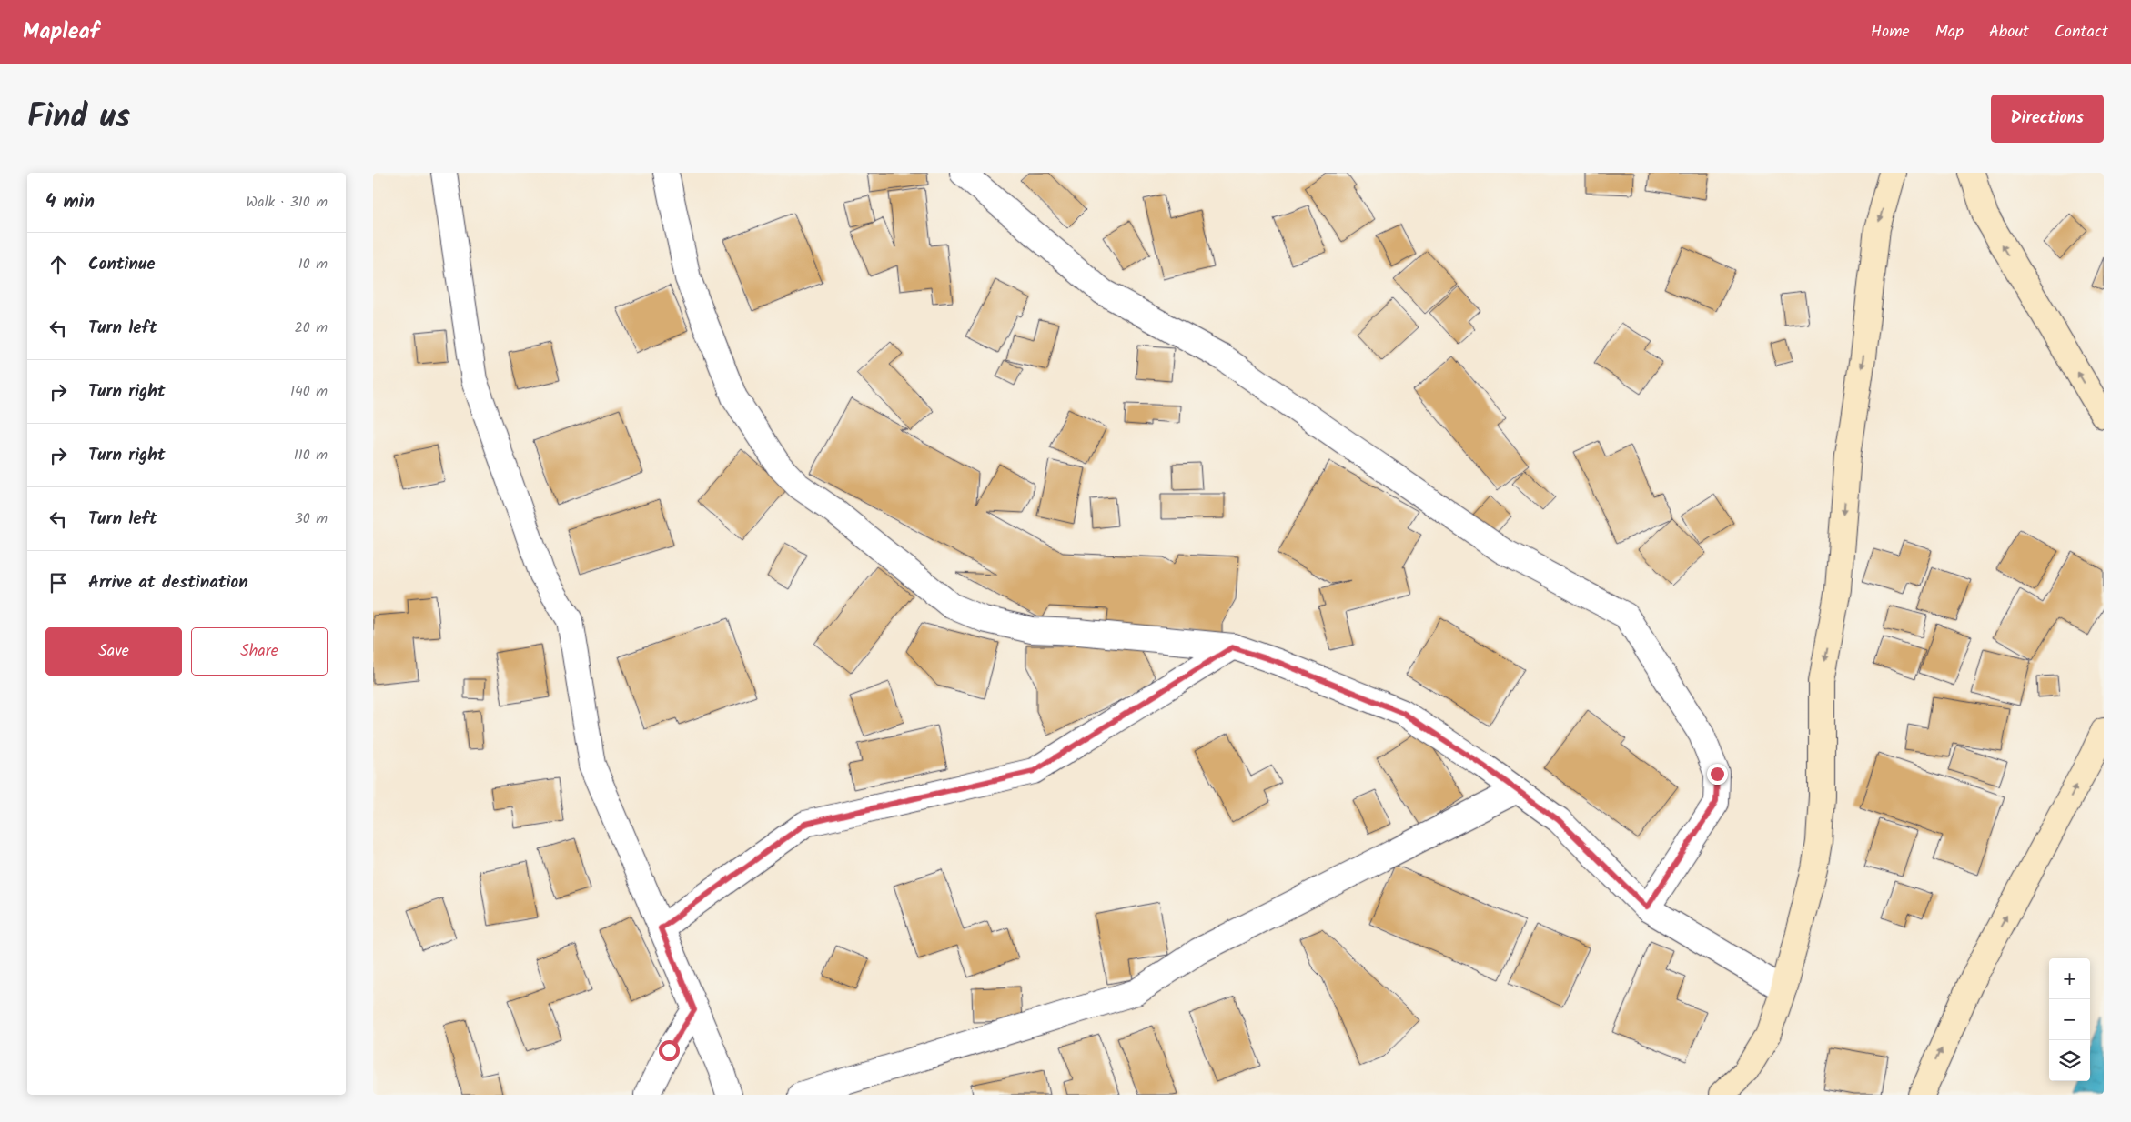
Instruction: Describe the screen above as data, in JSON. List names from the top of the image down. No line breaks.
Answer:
{"page":{"header":"Mapleaf","nav":["Home","Map","About","Contact"],"title":"Find us","buttons":["Directions",["Save","Share"]],"heading":["4 min","Walk · 310 m"],"list":[["Continue","10 m"],["Turn left","20 m"],["Turn right","140 m"],["Turn right","110 m"],["Turn left","30 m"],"Arrive at destination"],"map_buttons":["+","−"]}}
